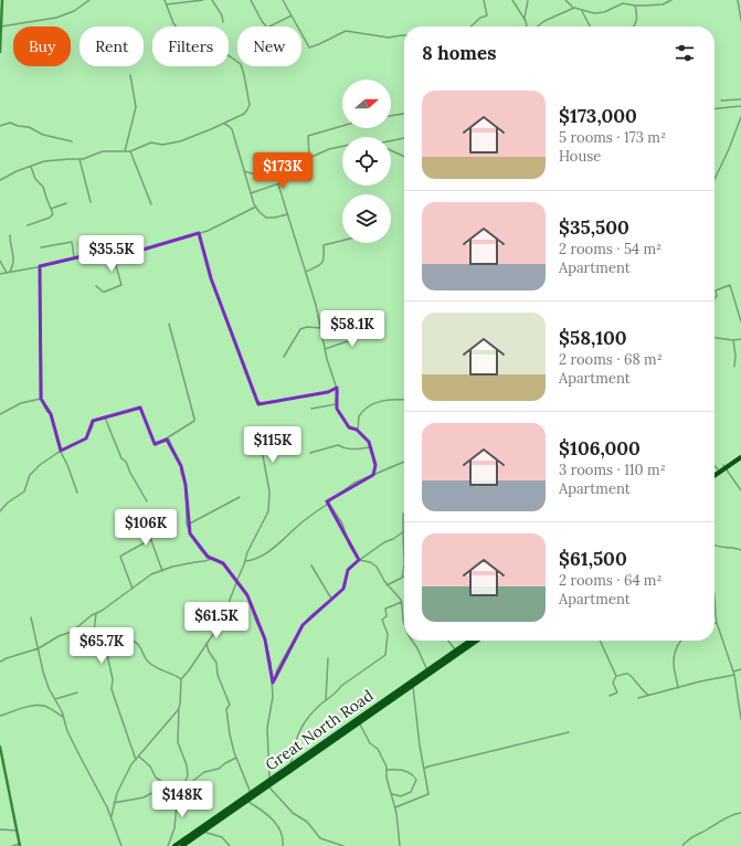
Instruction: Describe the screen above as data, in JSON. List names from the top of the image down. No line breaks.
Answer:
{"streets":{"highway":["Great North Road"]},"north":"right","page":{"chip":["Buy","Rent","Filters","New"],"heading":"8 homes","list":[{"name":"$173,000","note":"5 rooms · 173 m² · House"},{"name":"$35,500","note":"2 rooms · 54 m² · Apartment"},{"name":"$58,100","note":"2 rooms · 68 m² · Apartment"},{"name":"$106,000","note":"3 rooms · 110 m² · Apartment"},{"name":"$61,500","note":"2 rooms · 64 m² · Apartment"}],"price":["$173K","$35.5K","$58.1K","$115K","$106K","$61.5K","$65.7K","$148K"]}}
